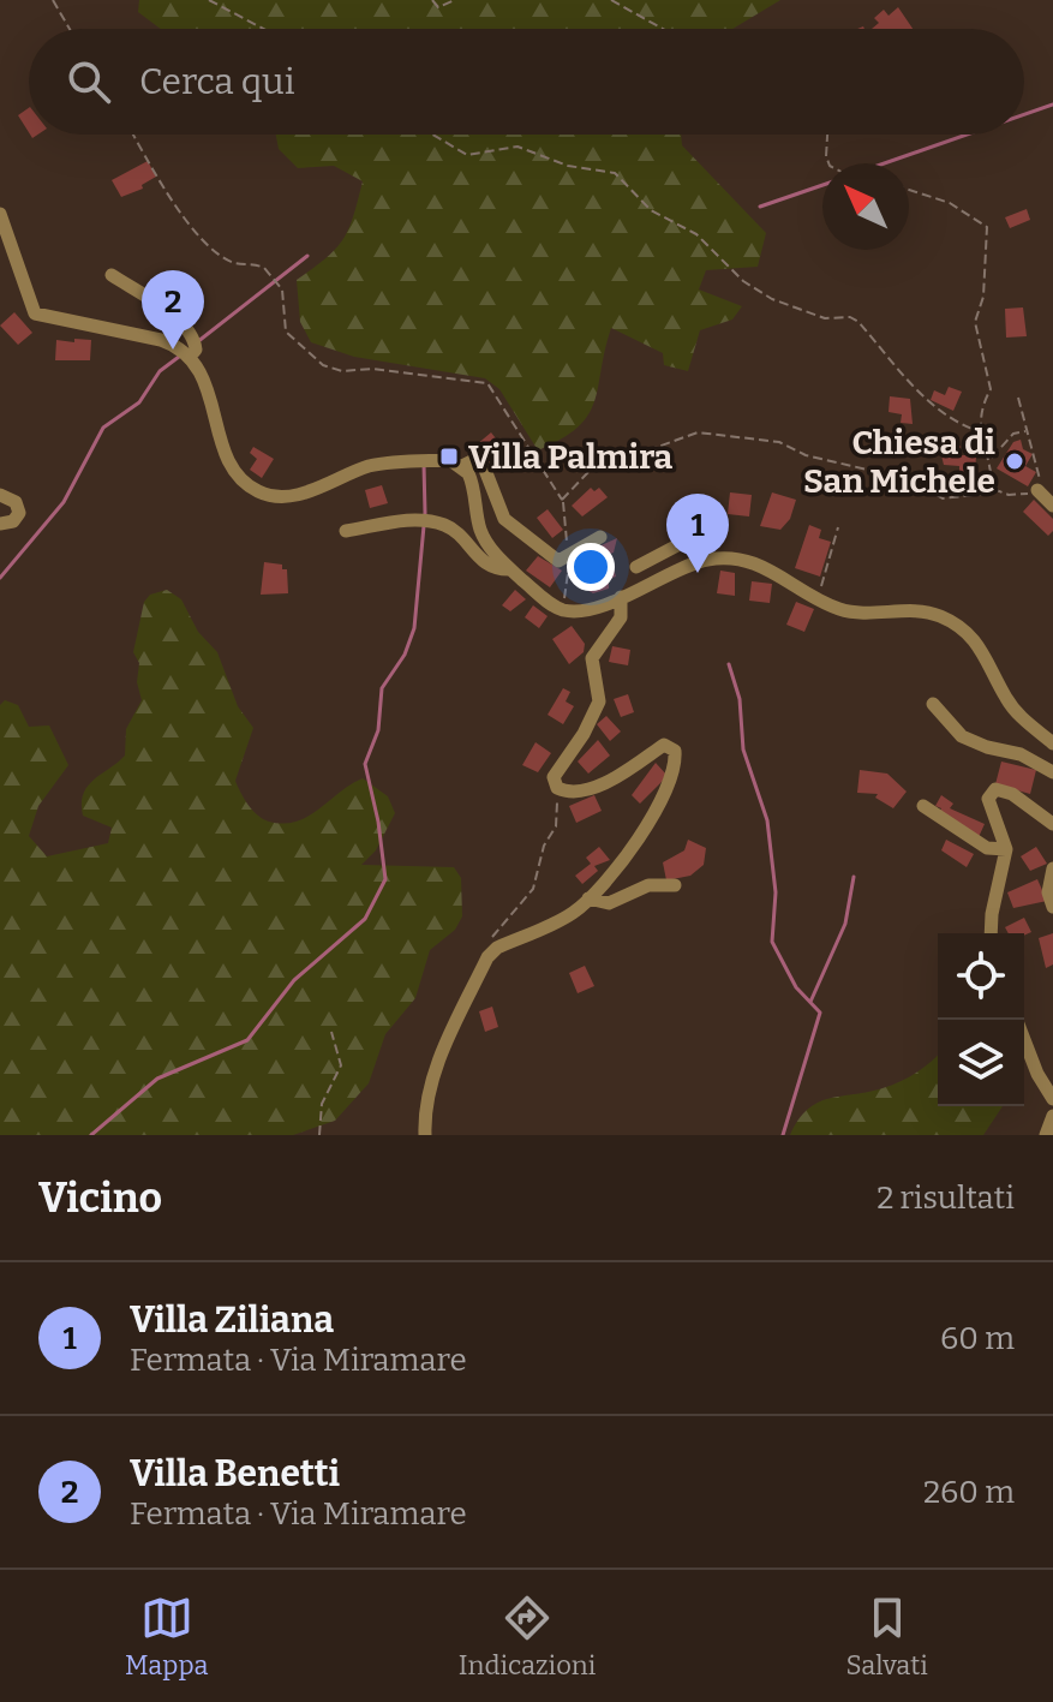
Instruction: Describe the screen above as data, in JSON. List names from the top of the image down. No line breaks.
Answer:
{"places":{"transit":["Villa Palmira"],"other":["Chiesa di San Michele"]},"north":"top left","page":{"search":"Cerca qui","pins":["2","1"],"heading":["Vicino","2 risultati"],"list":[{"mark":"1","name":"Villa Ziliana","note":"Fermata · Via Miramare","value":"60 m"},{"mark":"2","name":"Villa Benetti","note":"Fermata · Via Miramare","value":"260 m"}],"nav":["Mappa","Indicazioni","Salvati"]}}
